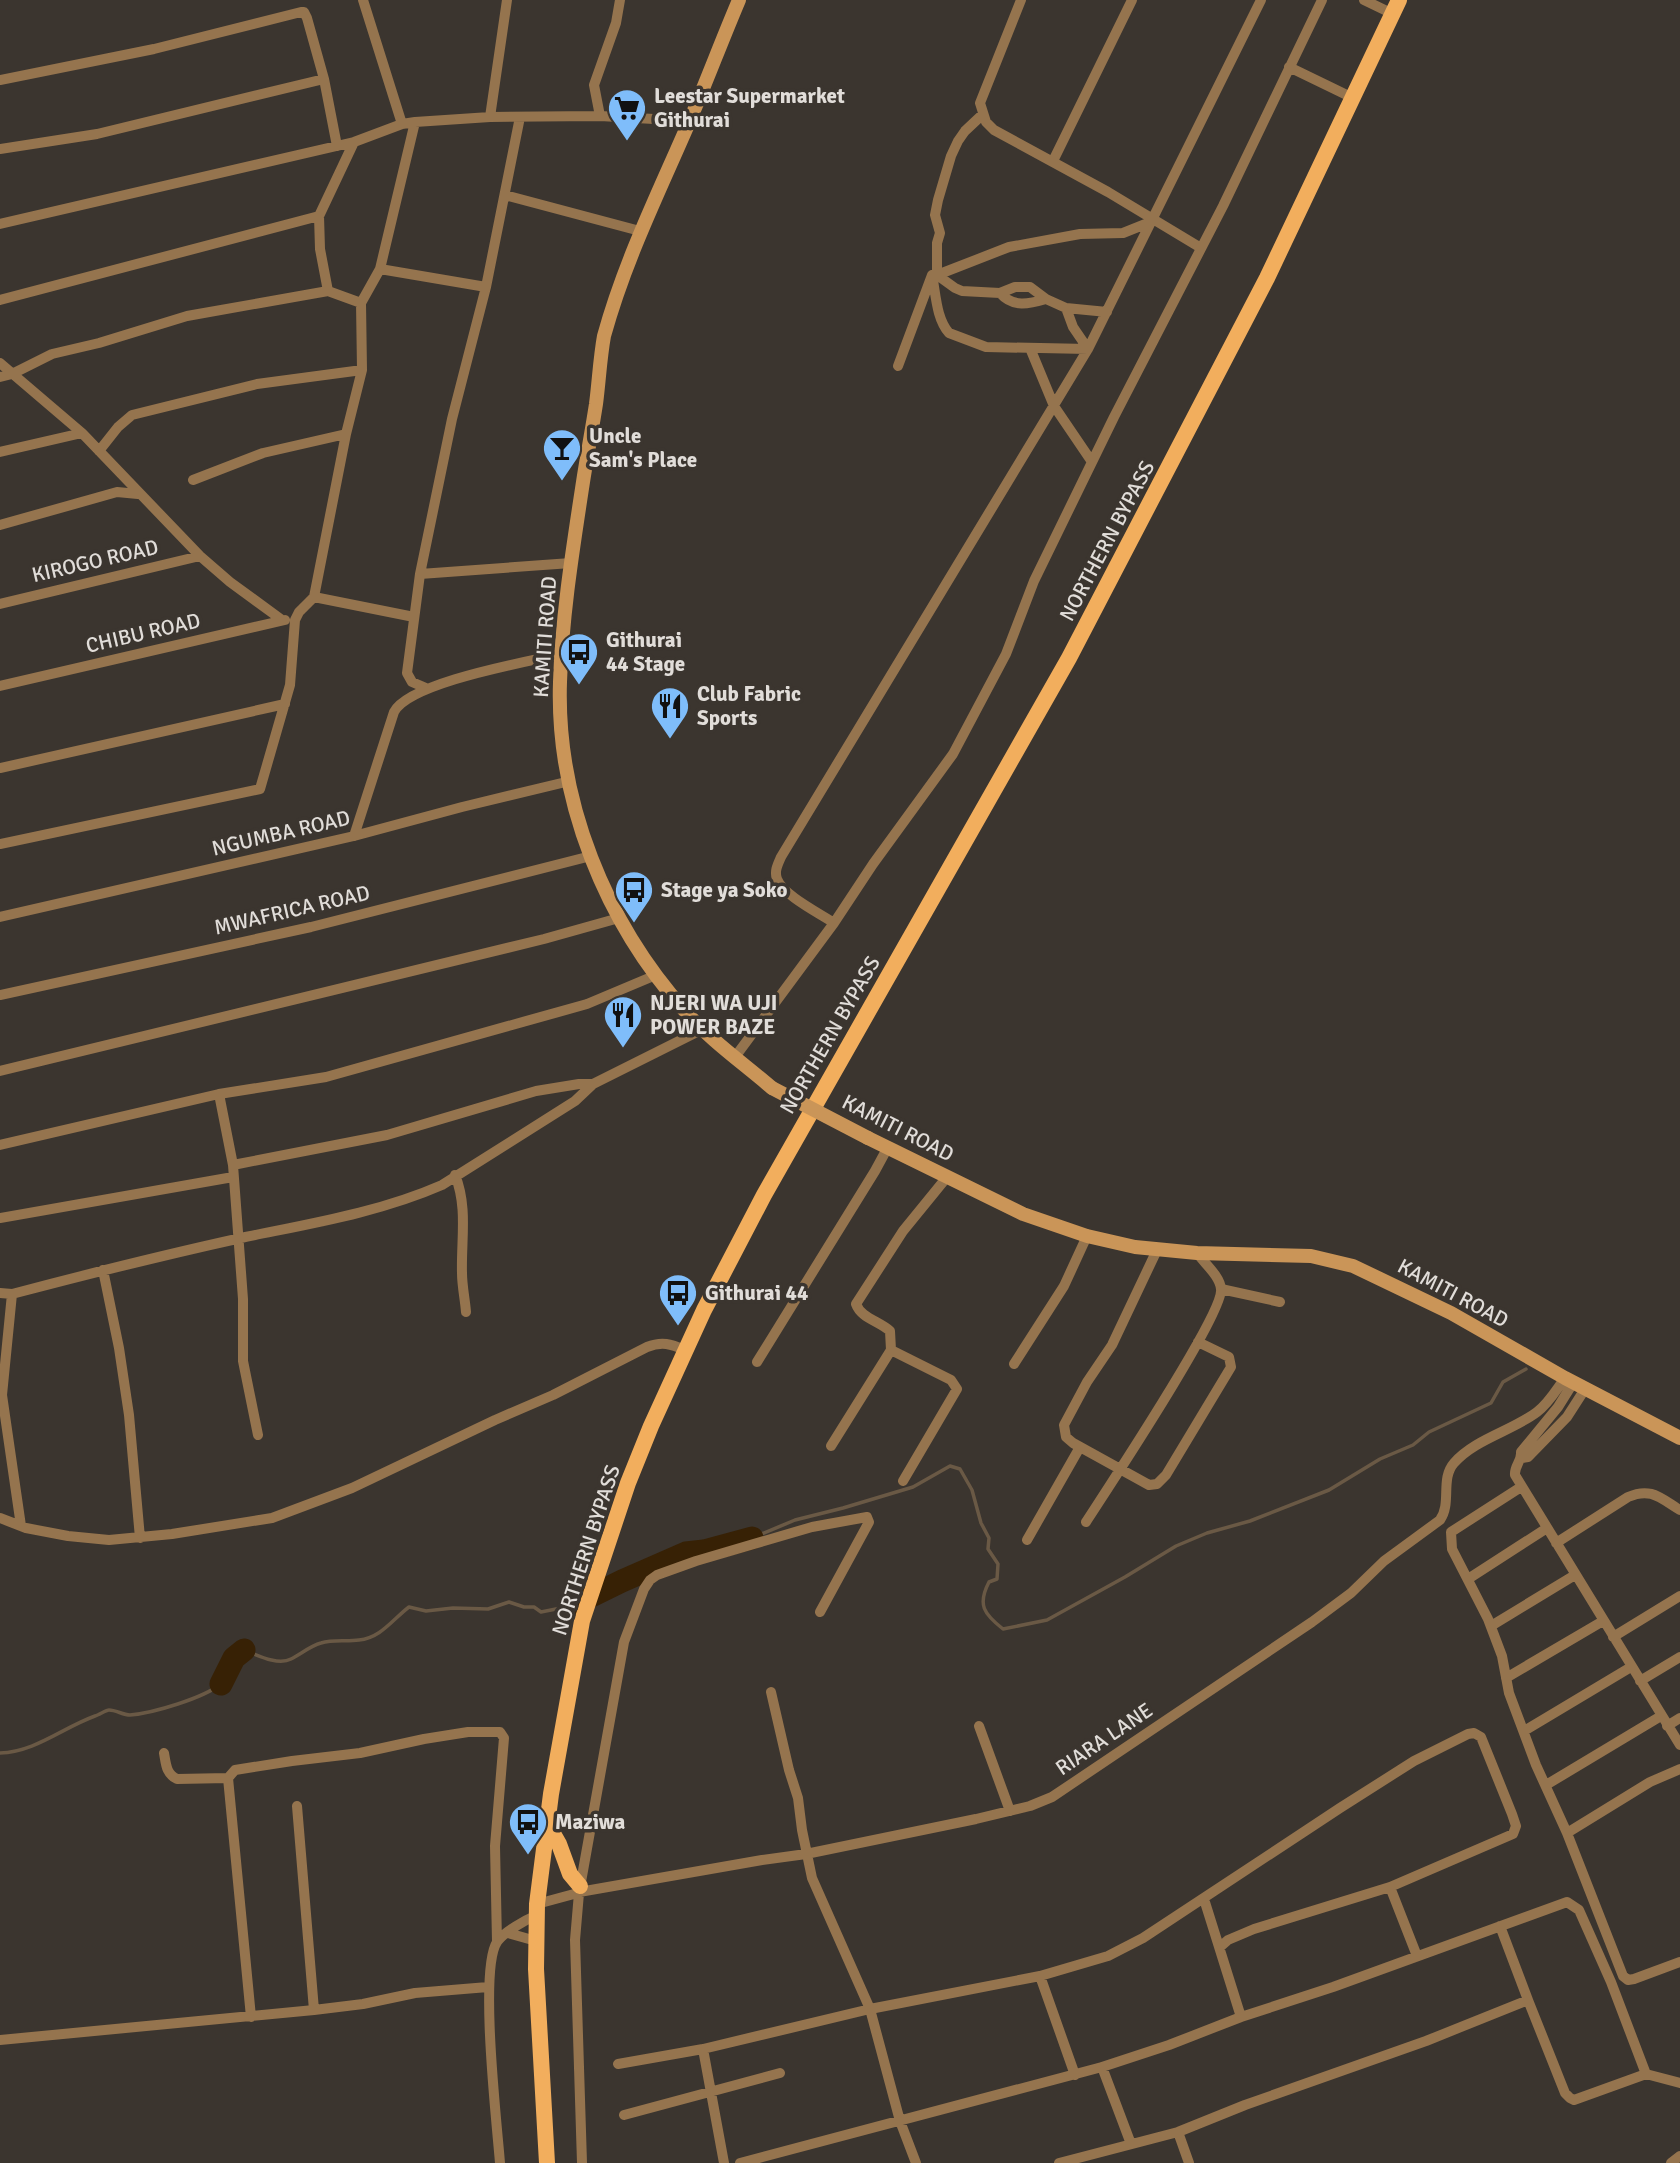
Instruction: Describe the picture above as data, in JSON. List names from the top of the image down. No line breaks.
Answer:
{"streets":{"main road":["NORTHERN BYPASS","KAMITI ROAD"],"street":["KIROGO ROAD","CHIBU ROAD","NGUMBA ROAD","MWAFRICA ROAD","RIARA LANE"]},"crossings":[["NORTHERN BYPASS","RIARA LANE"],["KAMITI ROAD","NGUMBA ROAD"],["KAMITI ROAD","MWAFRICA ROAD"],["KAMITI ROAD","RIARA LANE"]],"places":{"supermarket":["Leestar Supermarket Githurai"],"bar":["Uncle Sam's Place"],"bus stop":["Githurai 44 Stage","Stage ya Soko","Githurai 44","Maziwa"],"restaurant":["Club Fabric Sports","NJERI WA UJI POWER BAZE"]}}
